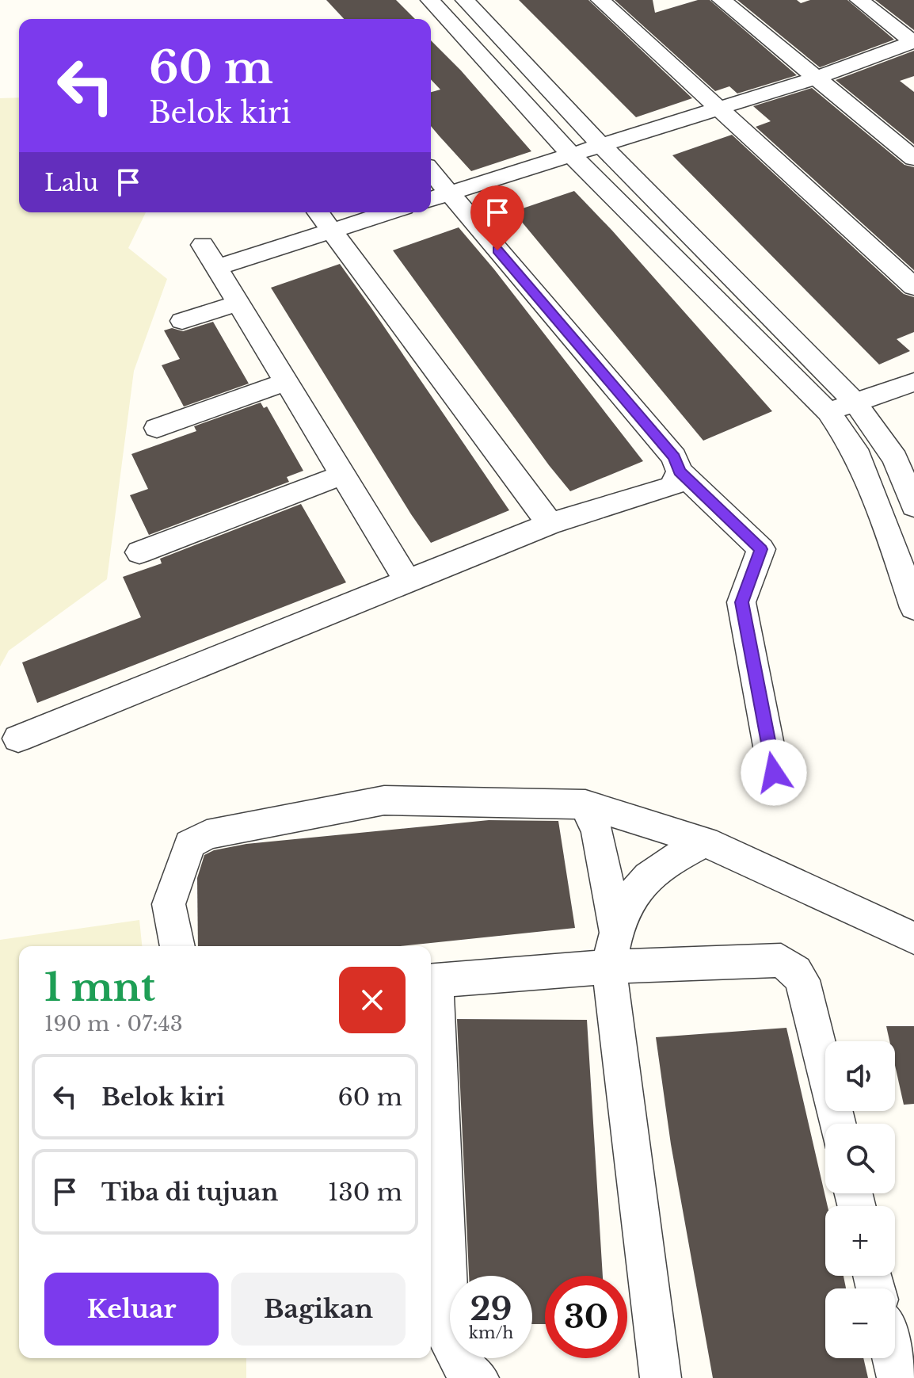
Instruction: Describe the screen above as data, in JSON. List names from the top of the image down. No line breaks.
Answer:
{"page":{"turn":["60 m","Belok kiri"],"then":"Lalu","heading":["1 mnt","190 m · 07:43"],"map_buttons":["+","−"],"list":[{"name":"Belok kiri","value":"60 m"},{"name":"Tiba di tujuan","value":"130 m"}],"buttons":["Keluar","Bagikan"],"speed":"29 km/h","limit":"30"}}
